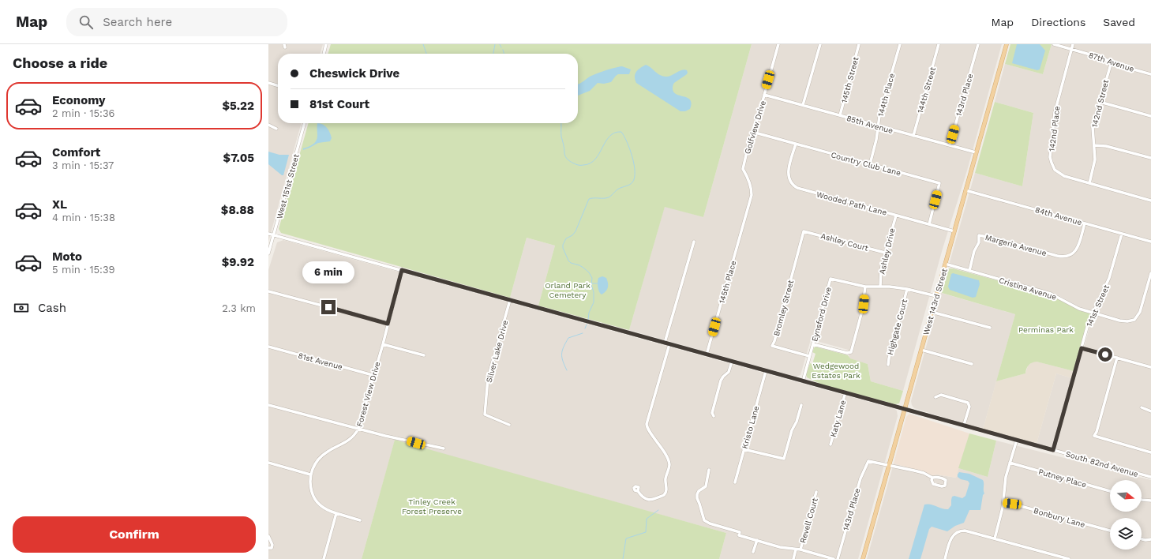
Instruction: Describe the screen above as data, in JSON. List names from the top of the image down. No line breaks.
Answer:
{"streets":{"main road":["West 143rd Street"],"street":["87th Avenue","145th Street","144th Street","144th Place","143rd Place","142nd Street","85th Avenue","Golfview Drive","142nd Place","Country Club Lane","West 151st Street","Wooded Path Lane","84th Avenue","Ashley Court","Margerie Avenue","Ashley Drive","145th Place","Cristina Avenue","141st Street","Bromley Street","Eynsford Drive","Highgate Court","Silver Lake Drive","81st Avenue","Forest View Drive","Katy Lane","Kristo Lane","South 82nd Avenue","Putney Place","Bonbury Lane","Revell Court"]},"crossings":[["87th Avenue","142nd Street"],["87th Avenue","142nd Place"],["145th Street","85th Avenue"],["144th Street","85th Avenue"],["144th Place","85th Avenue"],["144th Place","Country Club Lane"],["143rd Place","85th Avenue"],["143rd Place","West 143rd Street"],["142nd Street","142nd Place"],["85th Avenue","Golfview Drive"],["85th Avenue","West 143rd Street"],["Golfview Drive","Country Club Lane"],["Golfview Drive","145th Place"],["Country Club Lane","Wooded Path Lane"],["West 151st Street","South 82nd Avenue"],["Wooded Path Lane","Ashley Drive"],["Wooded Path Lane","West 143rd Street"],["84th Avenue","Margerie Avenue"],["84th Avenue","West 143rd Street"],["84th Avenue","141st Street"],["Ashley Court","Ashley Drive"],["Ashley Court","Bromley Street"],["Margerie Avenue","Cristina Avenue"],["Ashley Drive","Eynsford Drive"],["145th Place","South 82nd Avenue"],["Cristina Avenue","West 143rd Street"],["Cristina Avenue","141st Street"],["West 143rd Street","Eynsford Drive"],["West 143rd Street","South 82nd Avenue"],["141st Street","South 82nd Avenue"],["Bromley Street","Eynsford Drive"],["Eynsford Drive","Highgate Court"],["Eynsford Drive","South 82nd Avenue"],["Silver Lake Drive","South 82nd Avenue"],["81st Avenue","Forest View Drive"],["Forest View Drive","South 82nd Avenue"],["Katy Lane","South 82nd Avenue"],["Kristo Lane","South 82nd Avenue"]],"parks":["Orland Park Cemetery","Perminas Park","Wedgewood Estates Park","Tinley Creek Forest Preserve"],"north":"right","page":{"header":"Map","search":"Search here","nav":["Map","Directions","Saved"],"heading":"Choose a ride","banner":["Cheswick Drive","81st Court"],"list":[{"name":"Economy","note":"2 min · 15:36","value":"$5.22"},{"name":"Comfort","note":"3 min · 15:37","value":"$7.05"},{"name":"XL","note":"4 min · 15:38","value":"$8.88"},{"name":"Moto","note":"5 min · 15:39","value":"$9.92"}],"bubble":"6 min","pay":["Cash","2.3 km"],"buttons":"Confirm"}}
